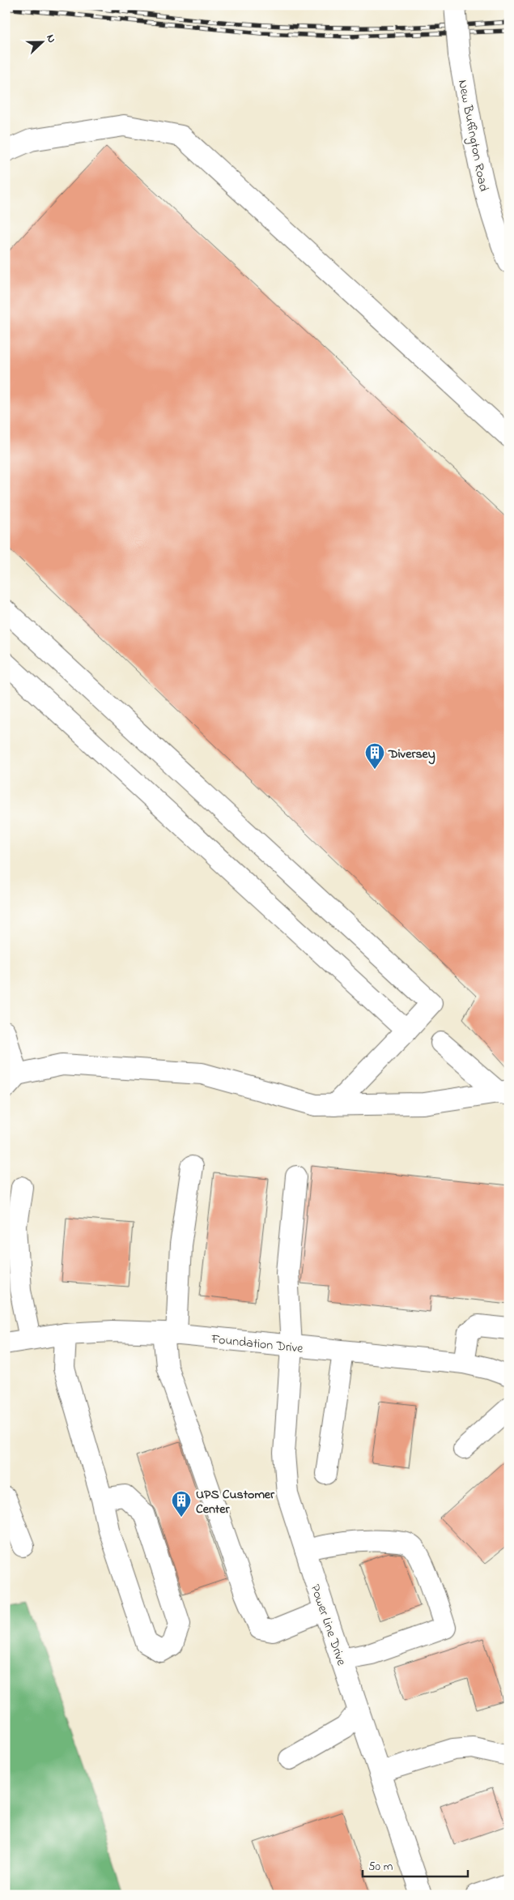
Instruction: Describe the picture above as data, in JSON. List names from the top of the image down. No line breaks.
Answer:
{"streets":{"street":["New Buffington Road","Foundation Drive","Power Line Drive"]},"crossings":[["Foundation Drive","Power Line Drive"]],"places":{"building":["Diversey","UPS Customer Center"]},"scale_bar":"50 m","north":"right"}
